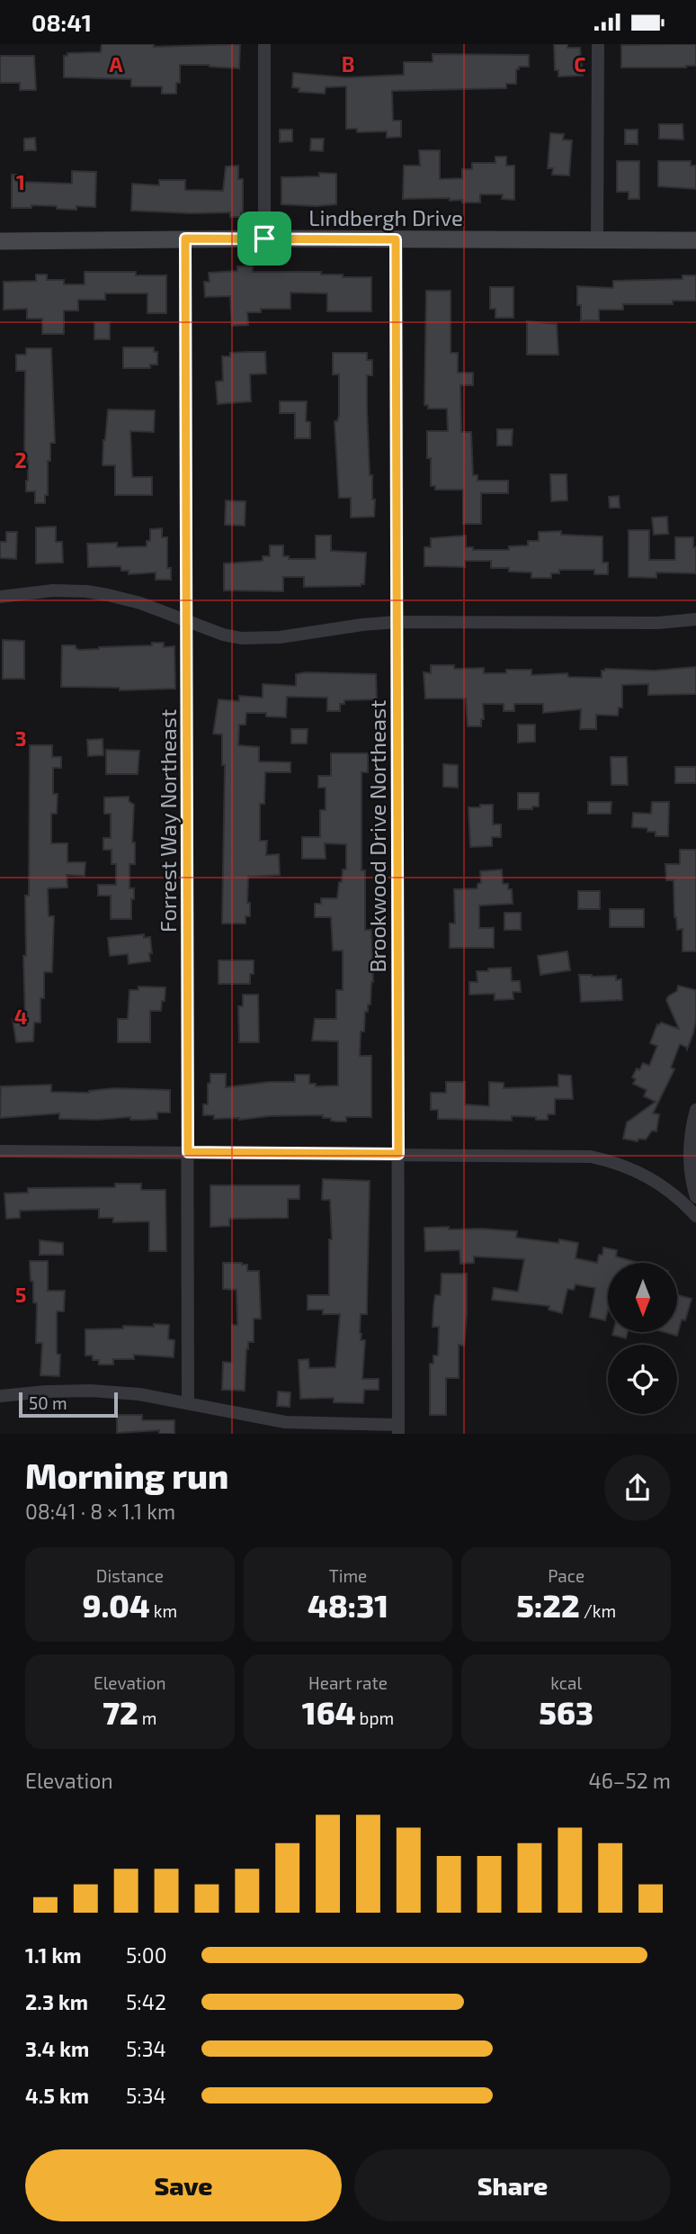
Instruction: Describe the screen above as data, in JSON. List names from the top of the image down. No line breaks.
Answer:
{"streets":{"main road":["Lindbergh Drive"],"street":["Forrest Way Northeast","Brookwood Drive Northeast"]},"crossings":[["Lindbergh Drive","Forrest Way Northeast"],["Lindbergh Drive","Brookwood Drive Northeast"]],"scale_bar":"50 m","north":"bottom","page":{"status":"08:41","scale":"50 m","heading":["Morning run","08:41 · 8 × 1.1 km"],"stats":[["Distance","9.04 km"],["Time","48:31"],["Pace","5:22 /km"],["Elevation","72 m"],["Heart rate","164 bpm"],["kcal","563"]],"chart":["Elevation","46–52 m"],"list":[{"name":"1.1 km","note":"5:00"},{"name":"2.3 km","note":"5:42"},{"name":"3.4 km","note":"5:34"},{"name":"4.5 km","note":"5:34"}],"buttons":["Save","Share"]},"grid":{"columns":["A","B","C"],"rows":["1","2","3","4","5"]}}
